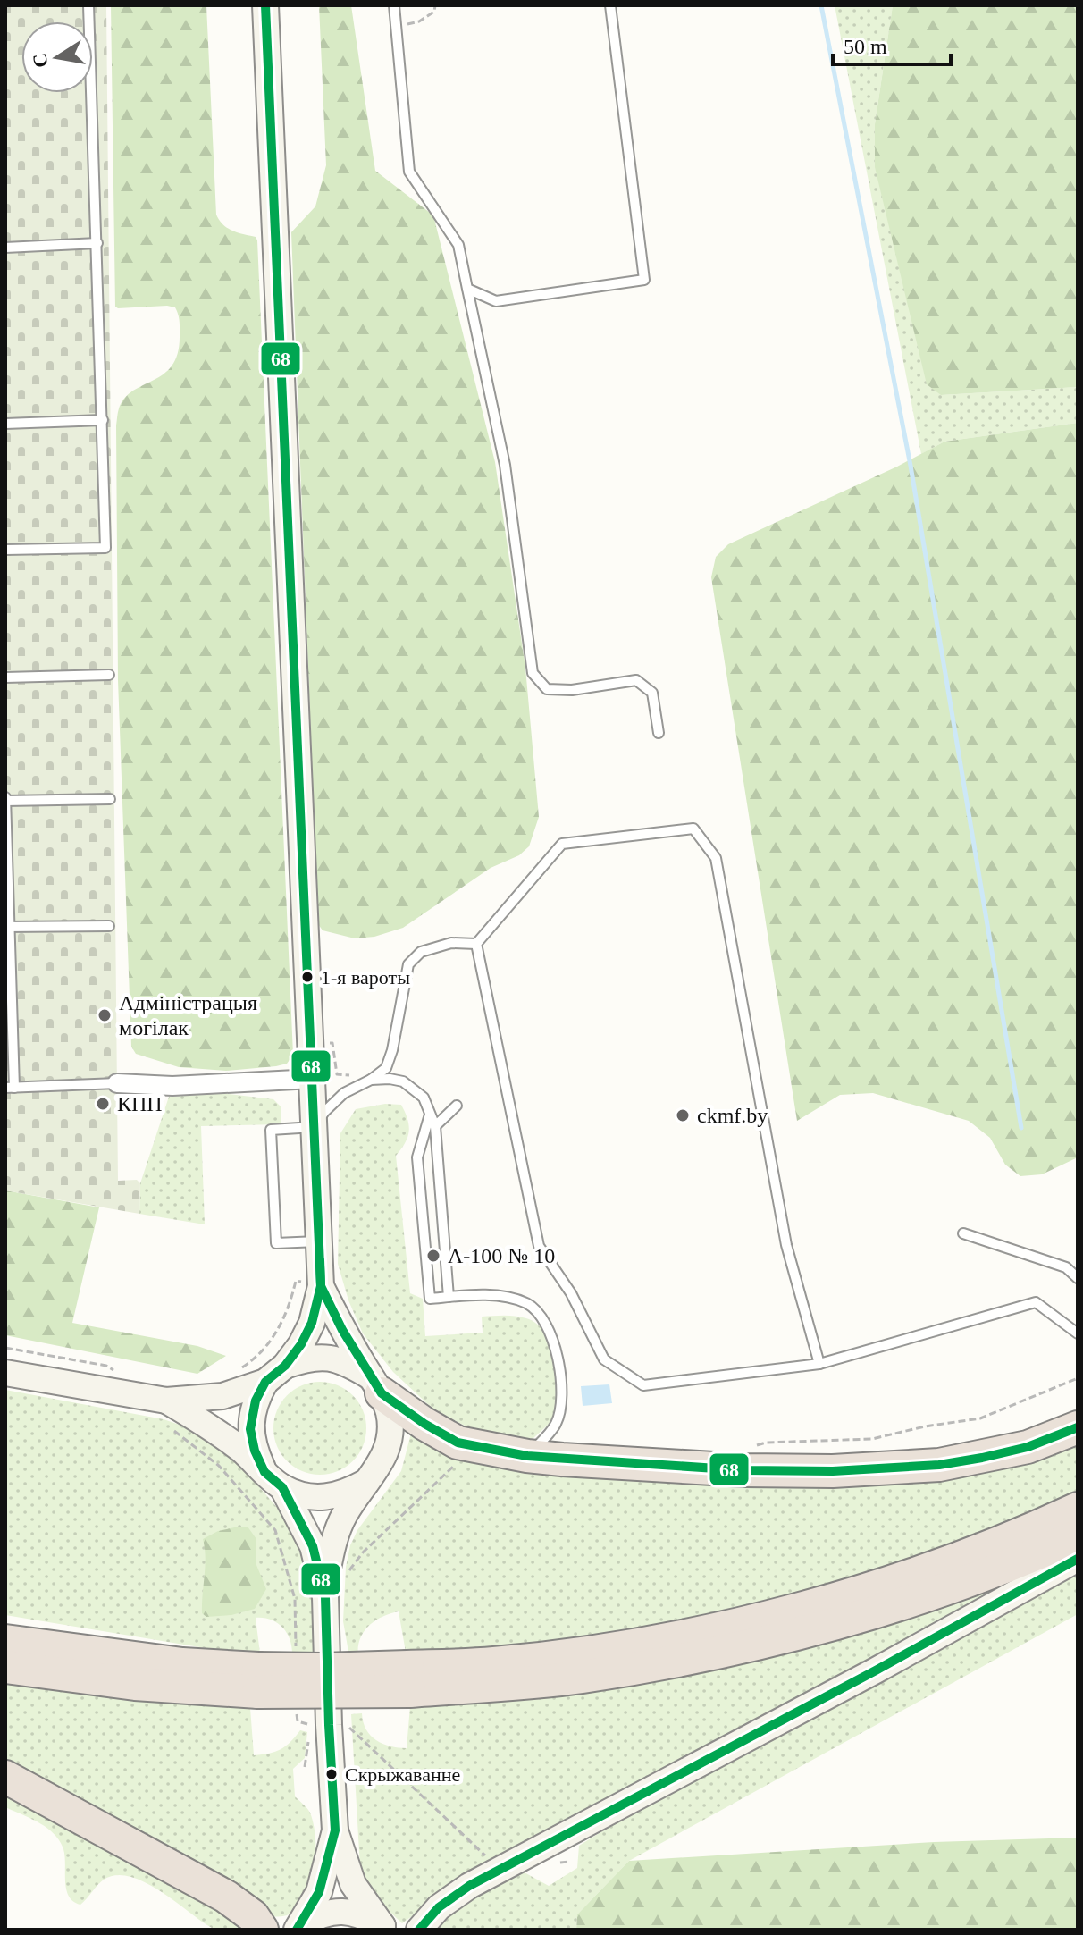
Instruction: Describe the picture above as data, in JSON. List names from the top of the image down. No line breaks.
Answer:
{"places":["1-я вароты","Адміністрацыя могілак","КПП","ckmf.by","А-100 № 10","Скрыжаванне"],"lines":["transit line 68"],"scale_bar":"50 m","north":"left"}
